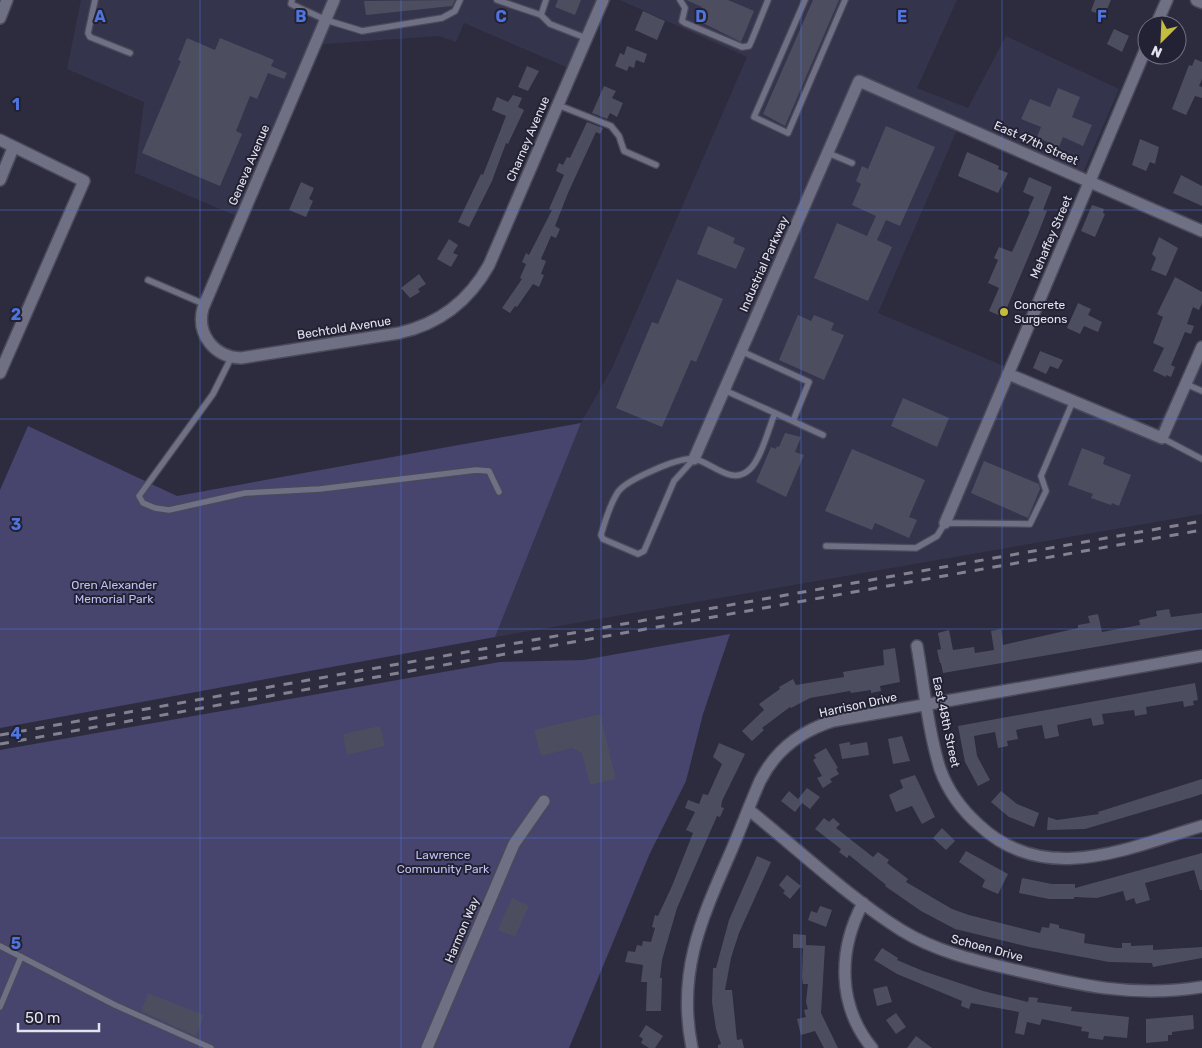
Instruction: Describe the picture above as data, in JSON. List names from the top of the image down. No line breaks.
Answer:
{"streets":{"street":["Charney Avenue","East 47th Street","Geneva Avenue","Mehaffey Street","Industrial Parkway","Bechtold Avenue","Harrison Drive","East 48th Street","Harmon Way","Schoen Drive"]},"crossings":[["Charney Avenue","Bechtold Avenue"],["East 47th Street","Mehaffey Street"],["East 47th Street","Industrial Parkway"],["Geneva Avenue","Bechtold Avenue"],["Harrison Drive","East 48th Street"],["Harrison Drive","Schoen Drive"]],"parks":["Oren Alexander Memorial Park","Lawrence Community Park"],"places":["Concrete Surgeons"],"scale_bar":"50 m","north":"bottom left","grid":{"columns":["A","B","C","D","E","F"],"rows":["1","2","3","4","5"]}}
